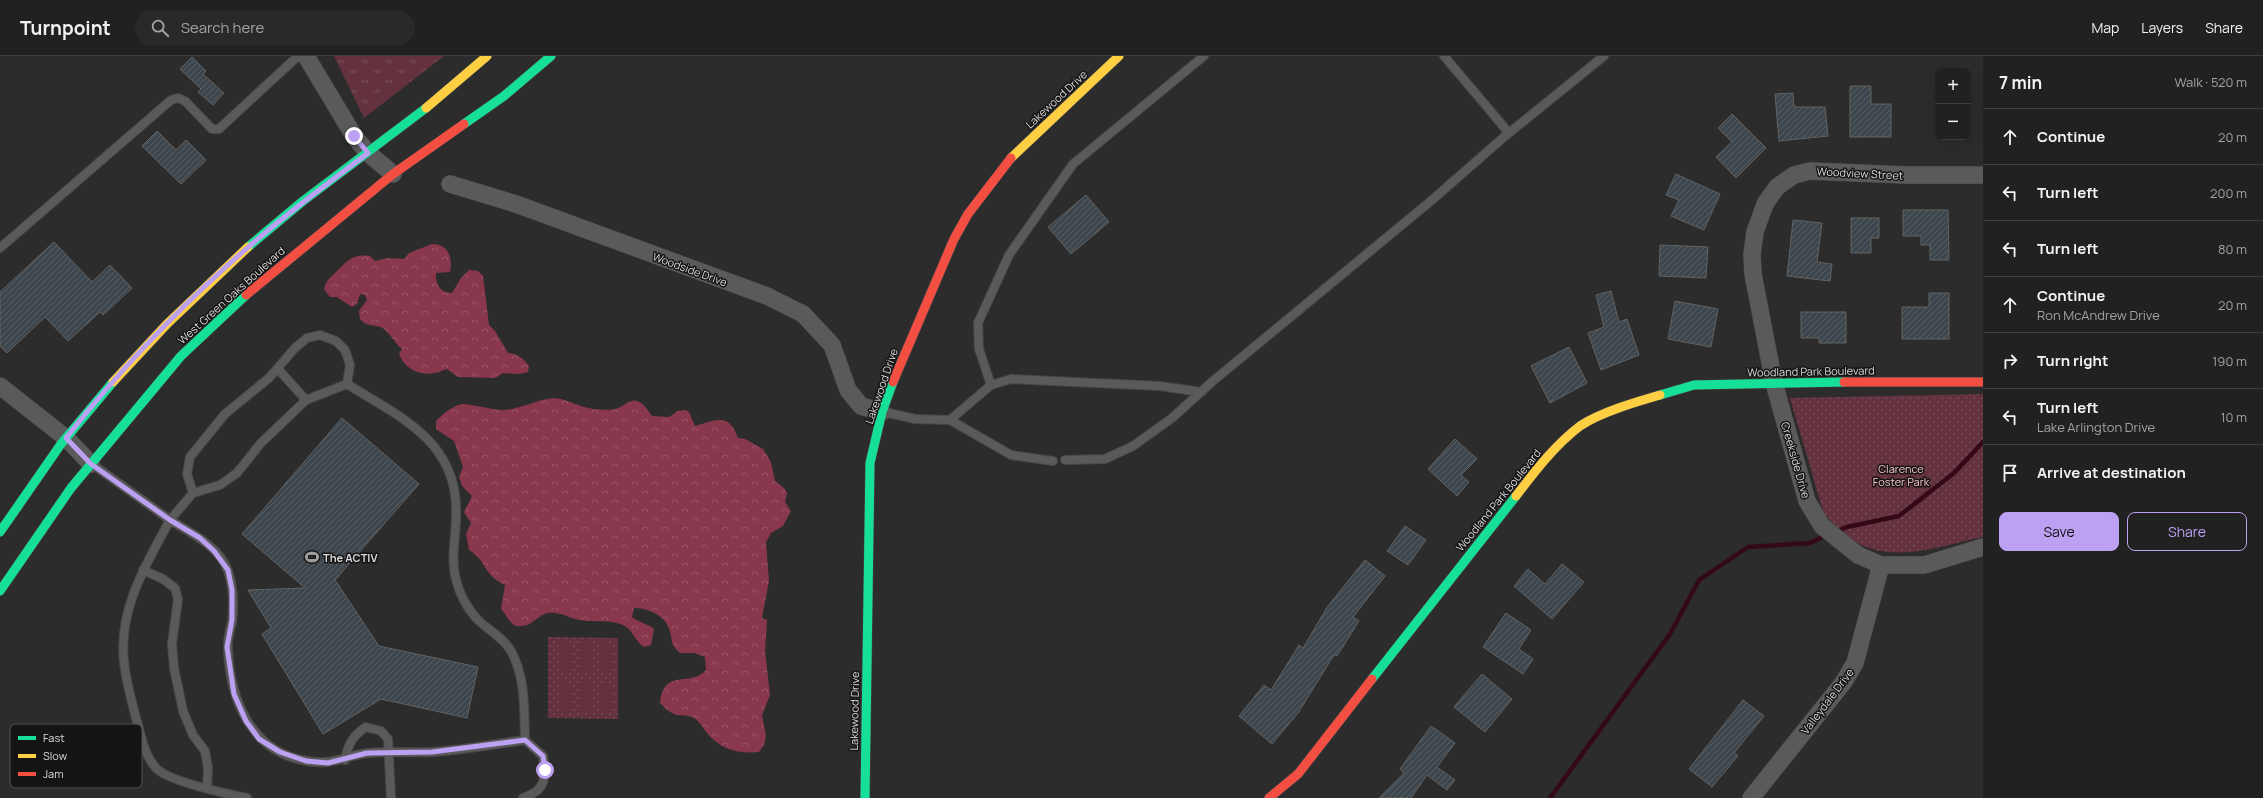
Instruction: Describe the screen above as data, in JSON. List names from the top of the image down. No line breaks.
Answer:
{"streets":{"street":["Lakewood Drive","Woodview Street","Woodside Drive","West Green Oaks Boulevard","Woodland Park Boulevard","Creekside Drive","Valleydale Drive"]},"crossings":[["Lakewood Drive","Woodside Drive"],["Woodview Street","Woodland Park Boulevard"],["Woodview Street","Creekside Drive"],["Woodland Park Boulevard","Creekside Drive"],["Creekside Drive","Valleydale Drive"]],"parks":["Clarence Foster Park"],"places":{"sports":["The ACTIV"]},"legend":["Fast","Slow","Jam"],"page":{"header":"Turnpoint","search":"Search here","nav":["Map","Layers","Share"],"heading":["7 min","Walk · 520 m"],"map_buttons":["+","−"],"list":[["Continue","20 m"],["Turn left","200 m"],["Turn left","80 m"],["Continue","Ron McAndrew Drive","20 m"],["Turn right","190 m"],["Turn left","Lake Arlington Drive","10 m"],"Arrive at destination"],"buttons":["Save","Share"]}}
